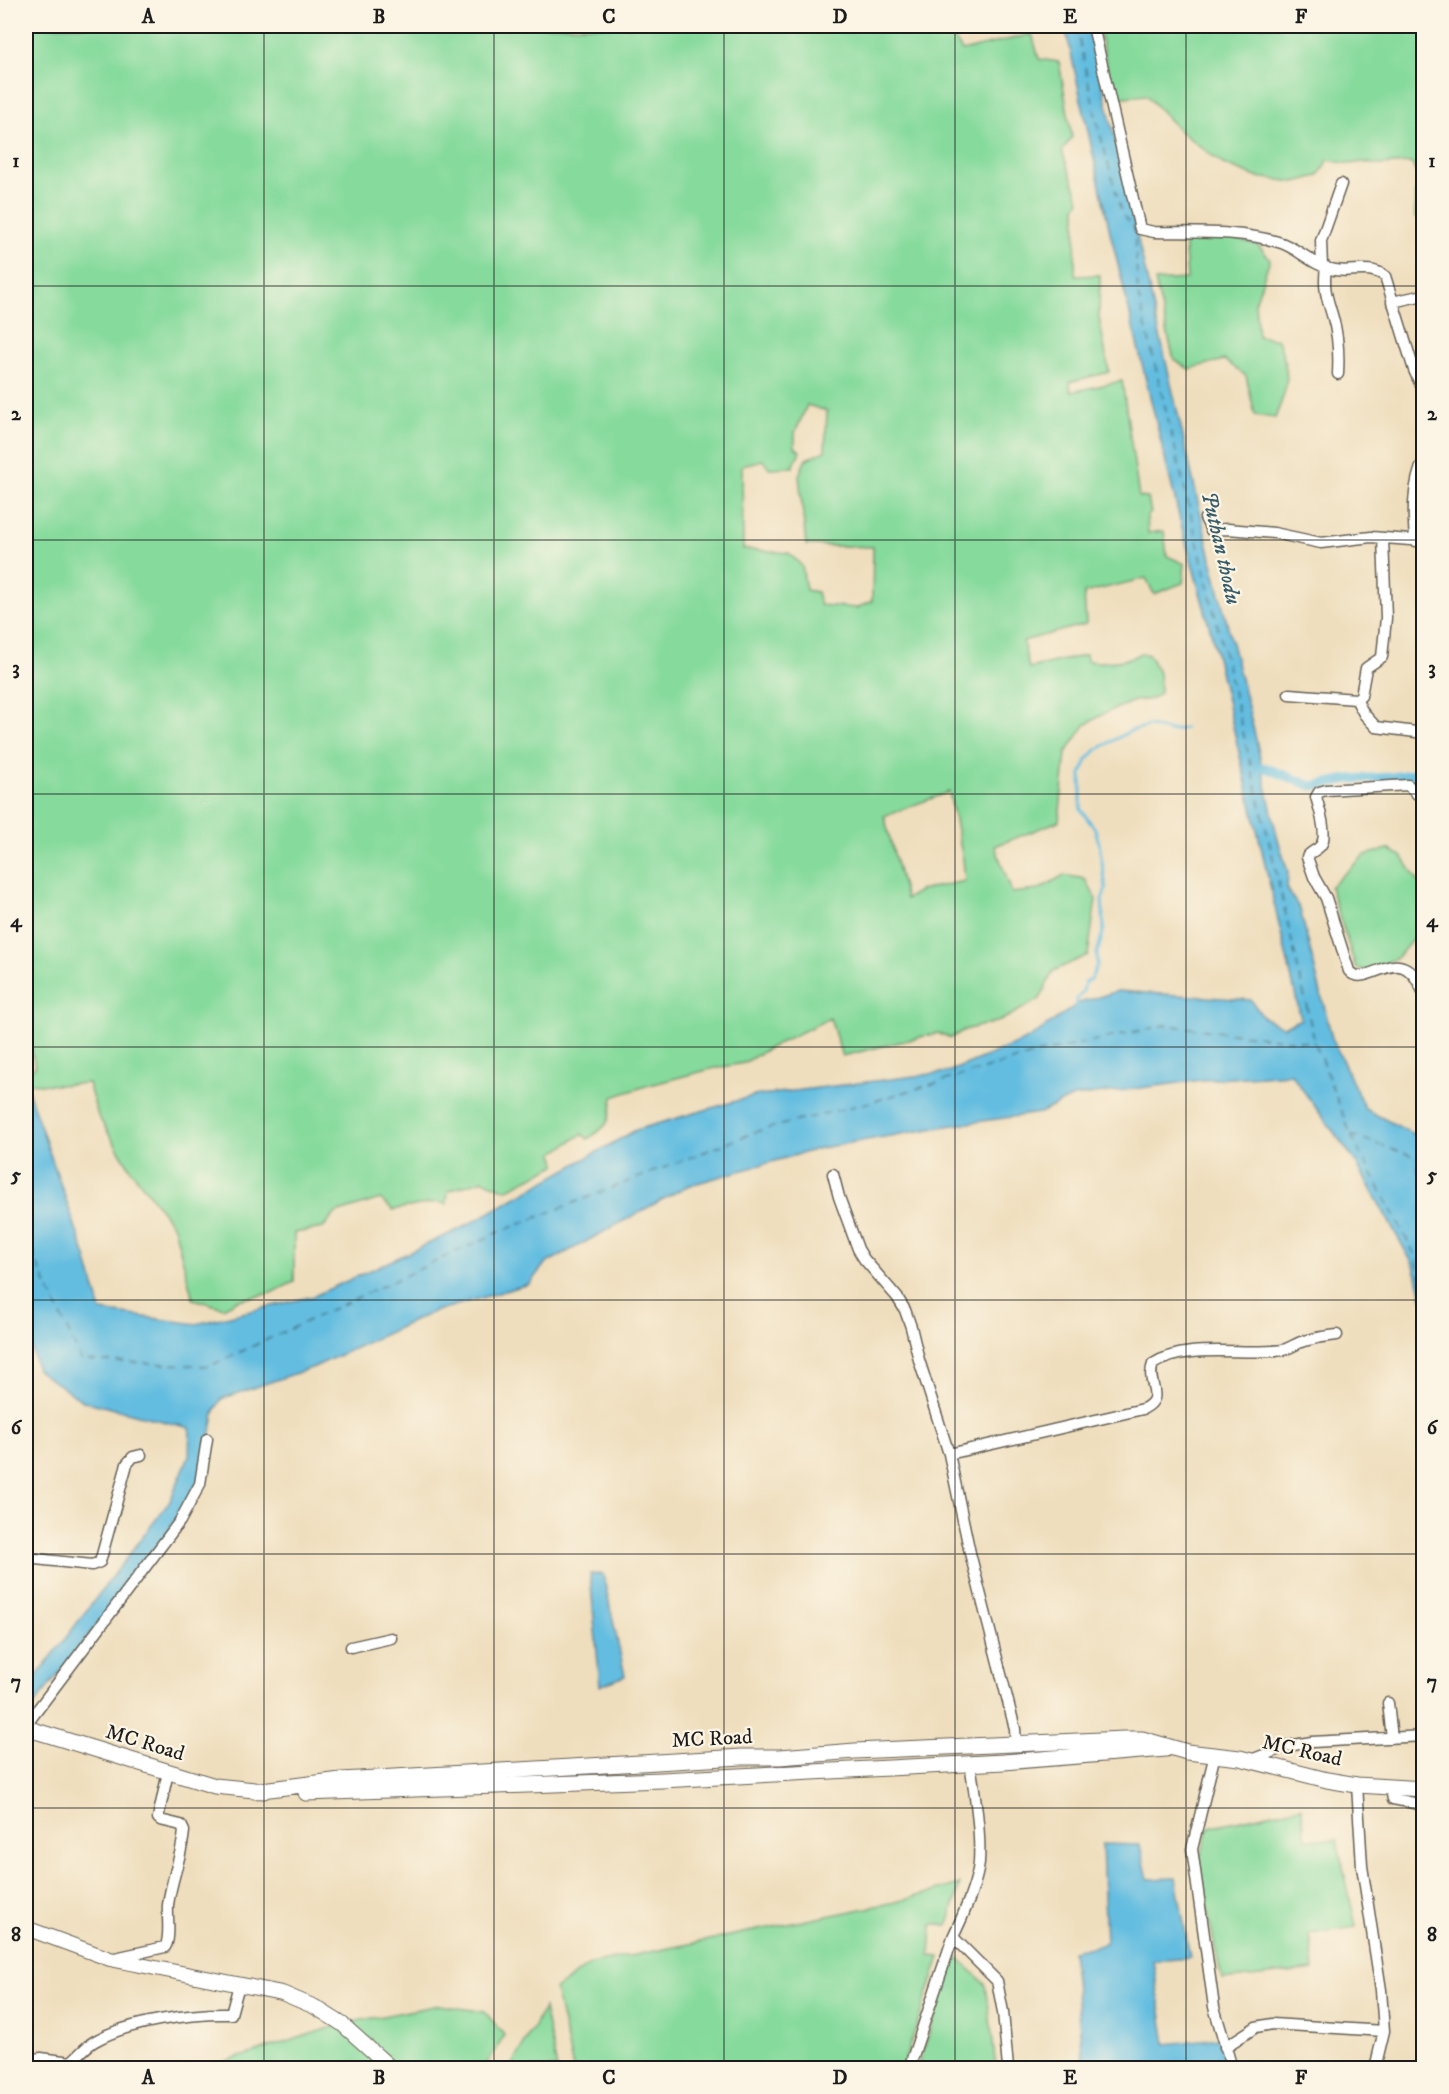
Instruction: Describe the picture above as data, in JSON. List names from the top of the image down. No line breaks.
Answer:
{"streets":{"highway":["MC Road"]},"water":["Puthan thodu"],"grid":{"columns":["A","B","C","D","E","F"],"rows":["1","2","3","4","5","6","7","8"]}}
